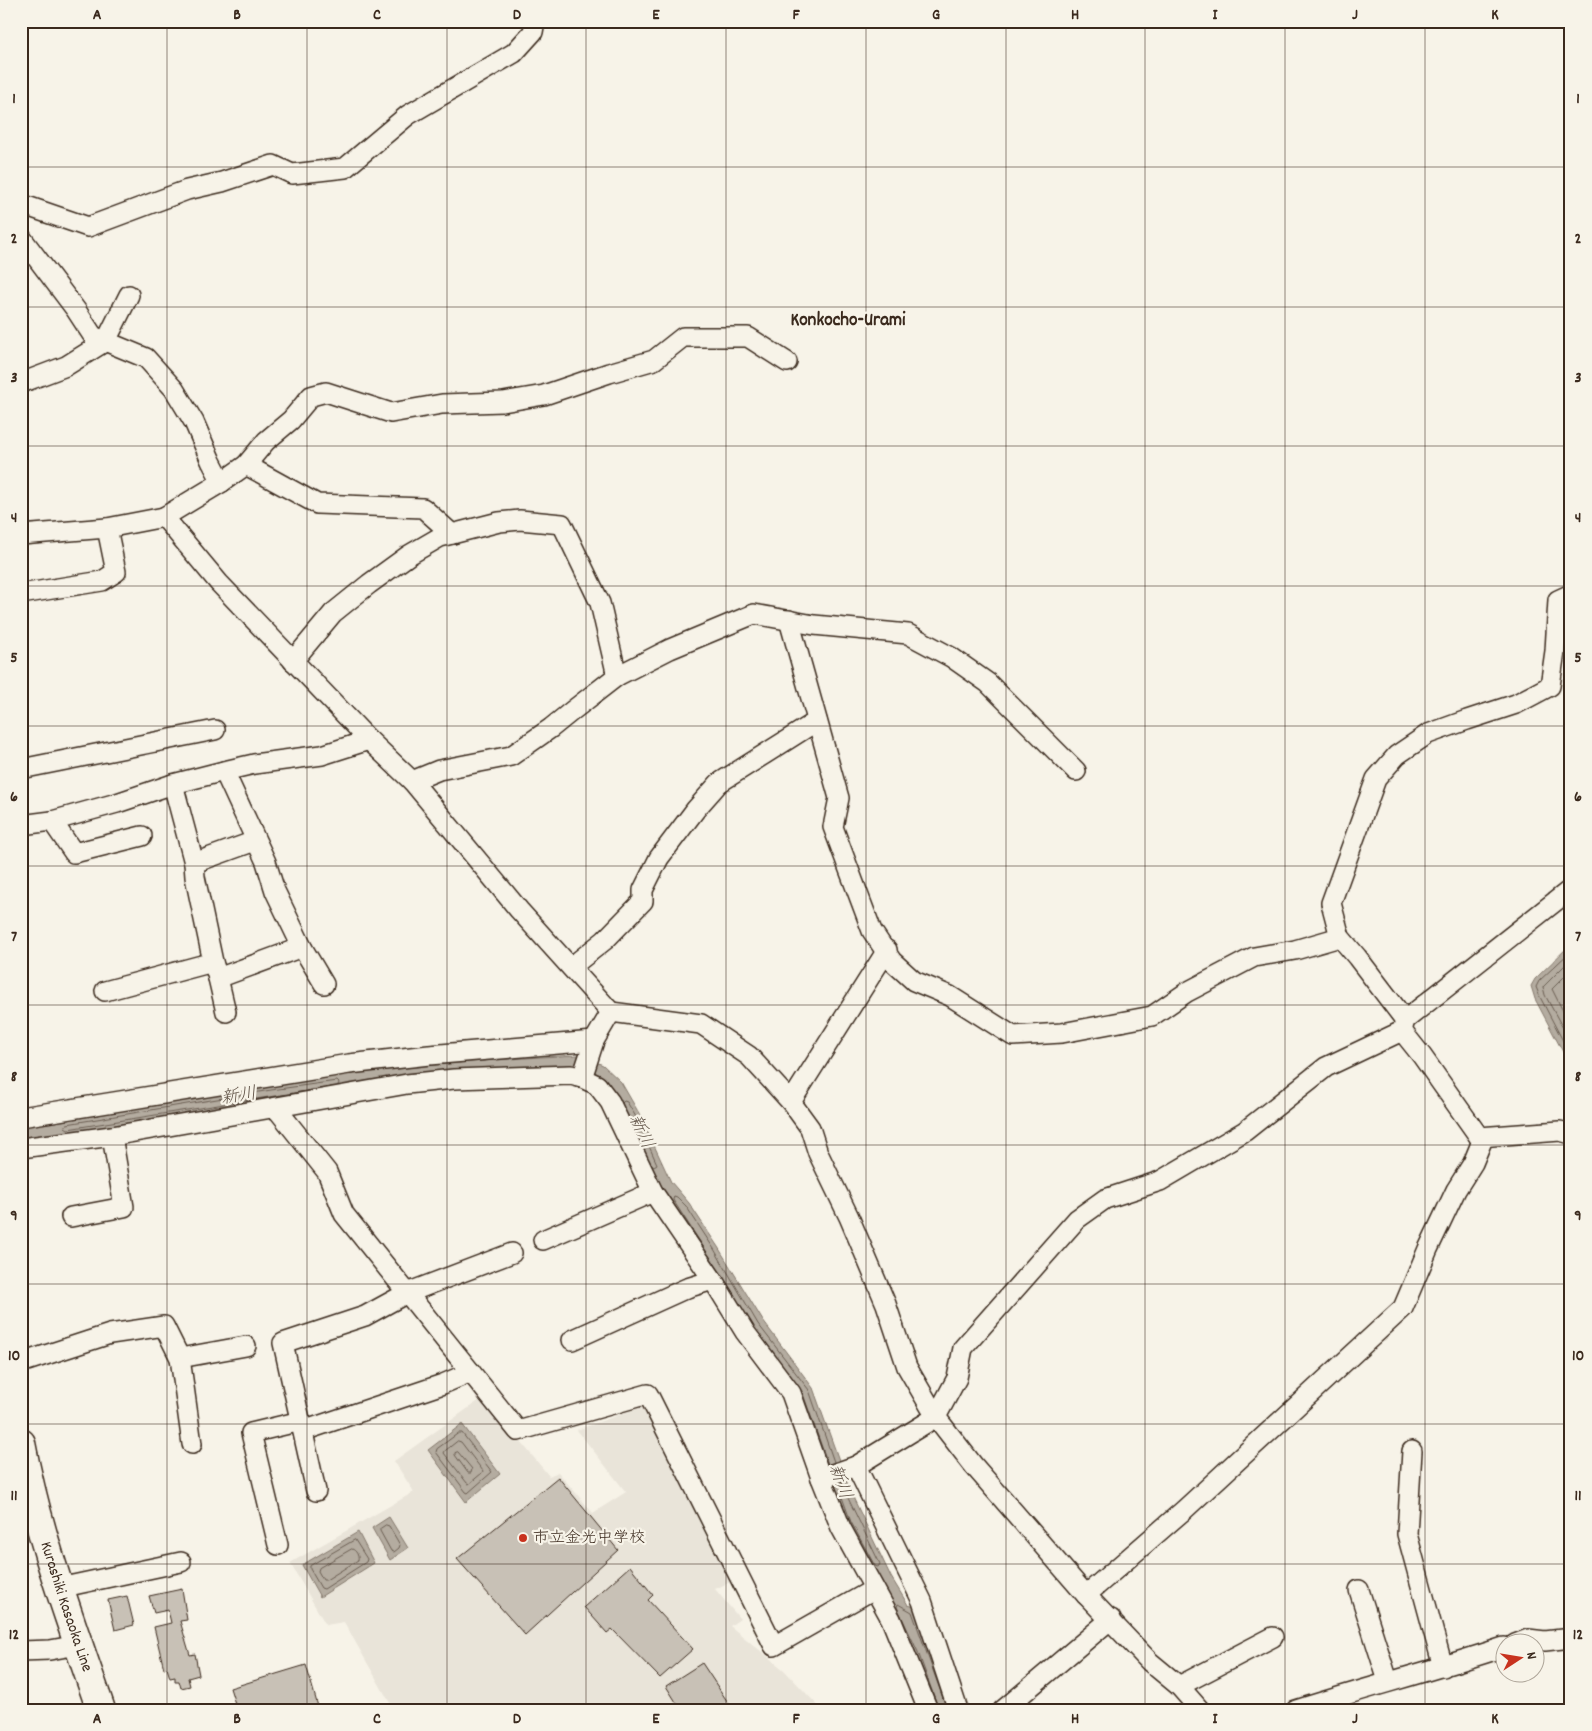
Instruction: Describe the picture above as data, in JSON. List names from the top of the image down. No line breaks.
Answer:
{"streets":{"main road":["Kurashiki Kasaoka Line"]},"districts":["Konkocho-Urami"],"water":["新川"],"places":["市立金光中学校"],"north":"right","grid":{"columns":["A","B","C","D","E","F","G","H","I","J","K"],"rows":["1","2","3","4","5","6","7","8","9","10","11","12"]}}
